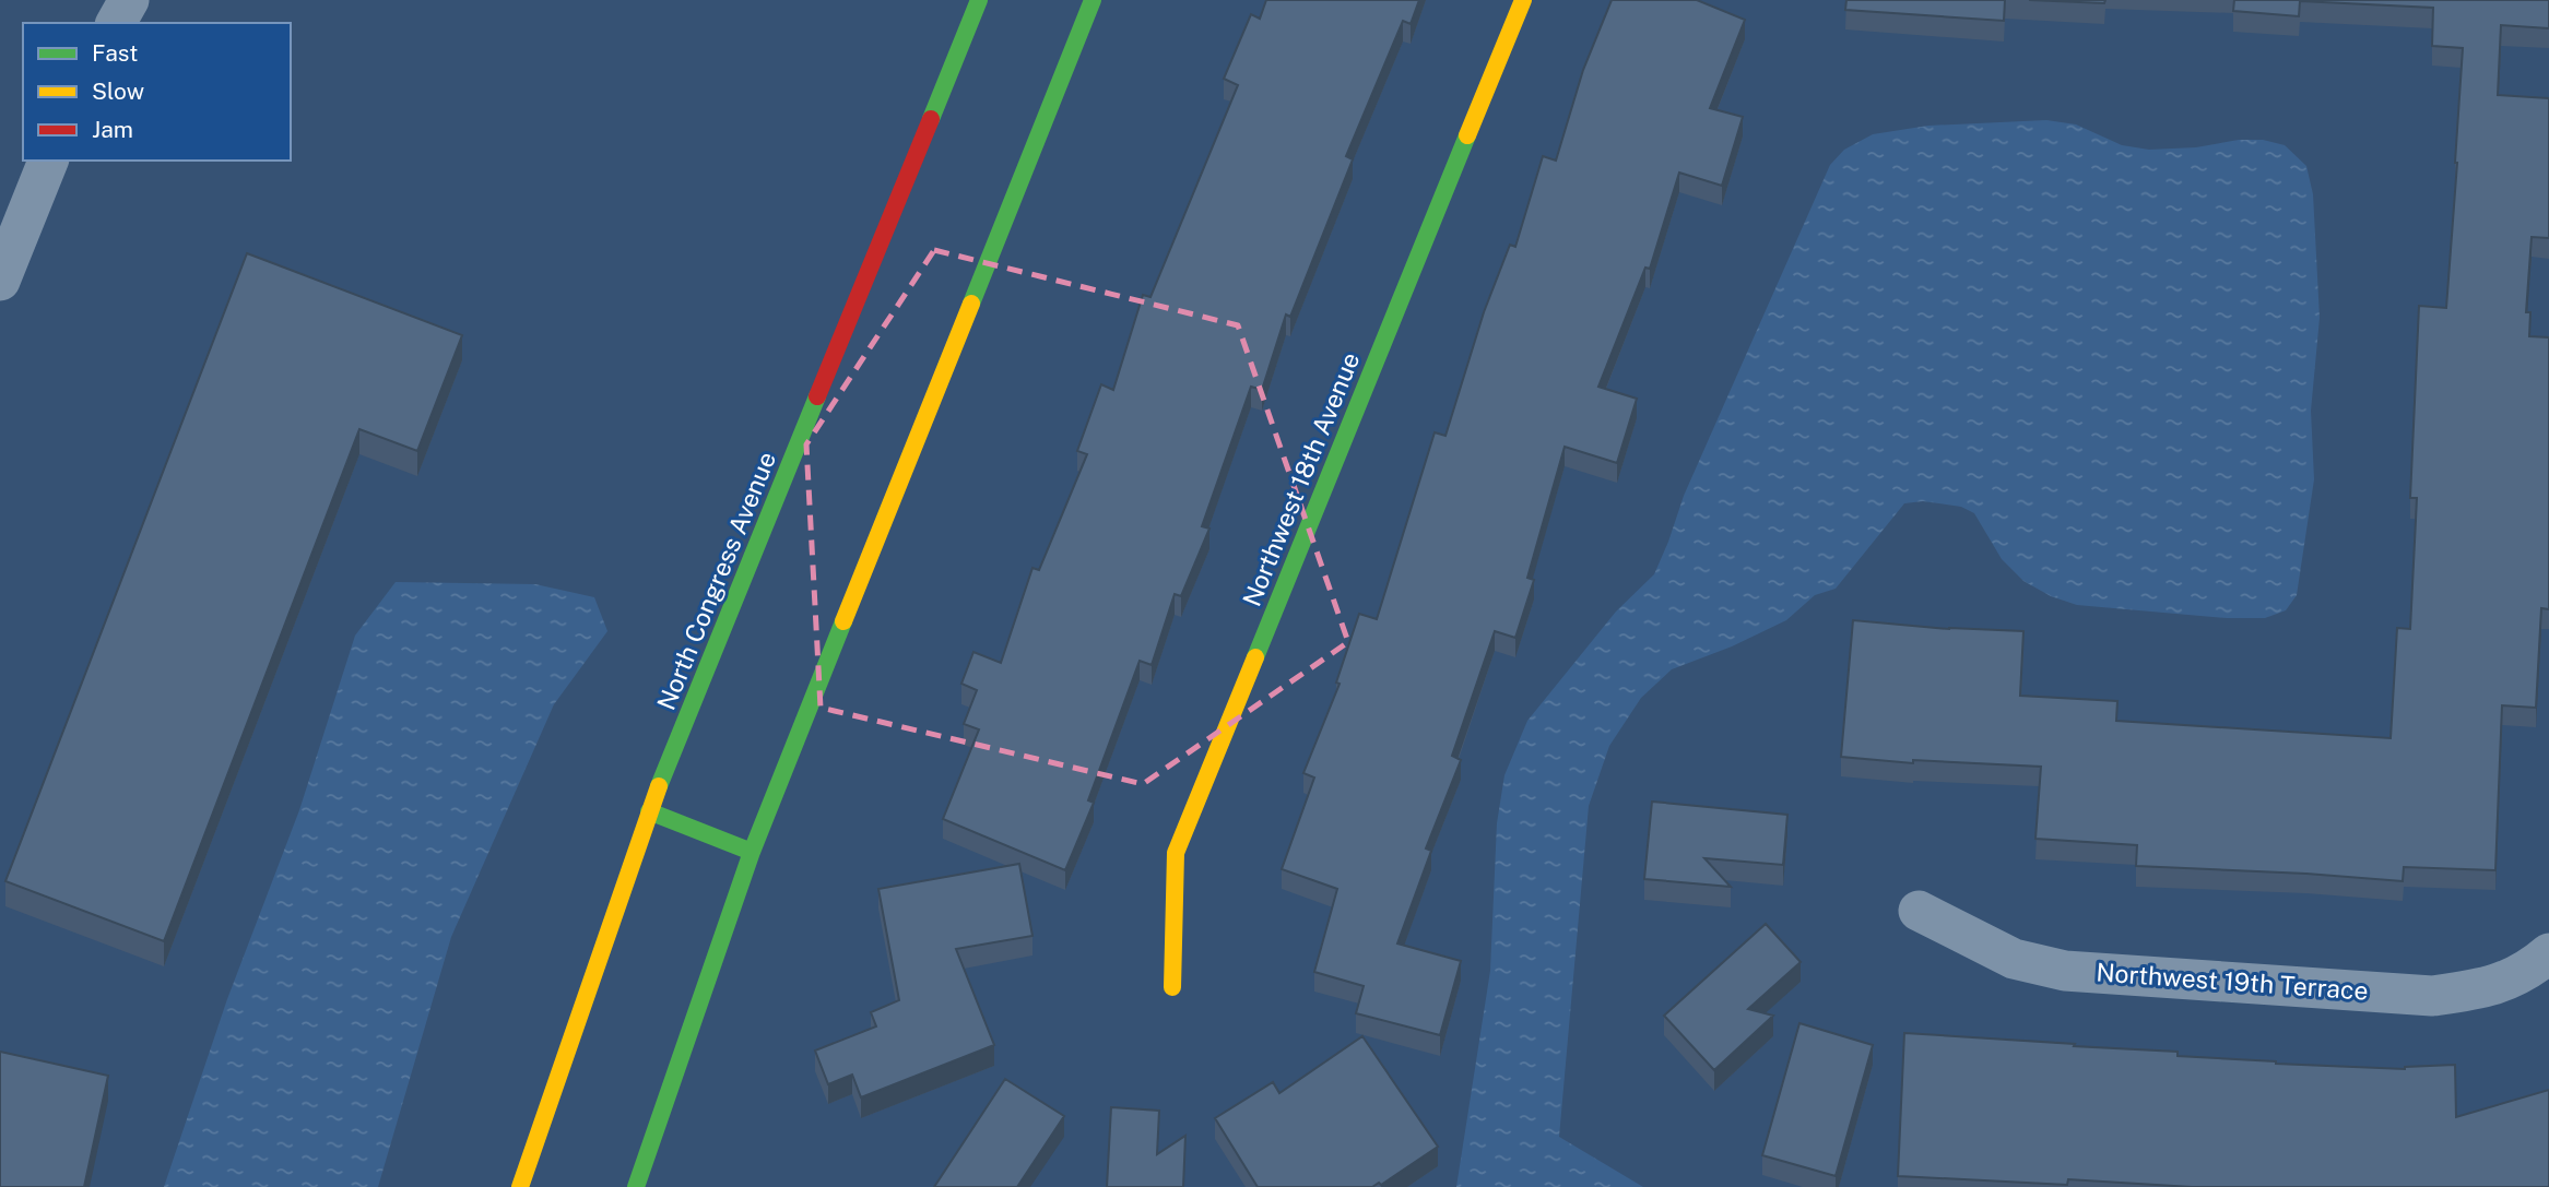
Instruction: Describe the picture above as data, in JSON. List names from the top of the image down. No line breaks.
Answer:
{"streets":{"main road":["Northwest 18th Avenue","North Congress Avenue"],"street":["Northwest 19th Terrace"]},"legend":["Fast","Slow","Jam"]}
